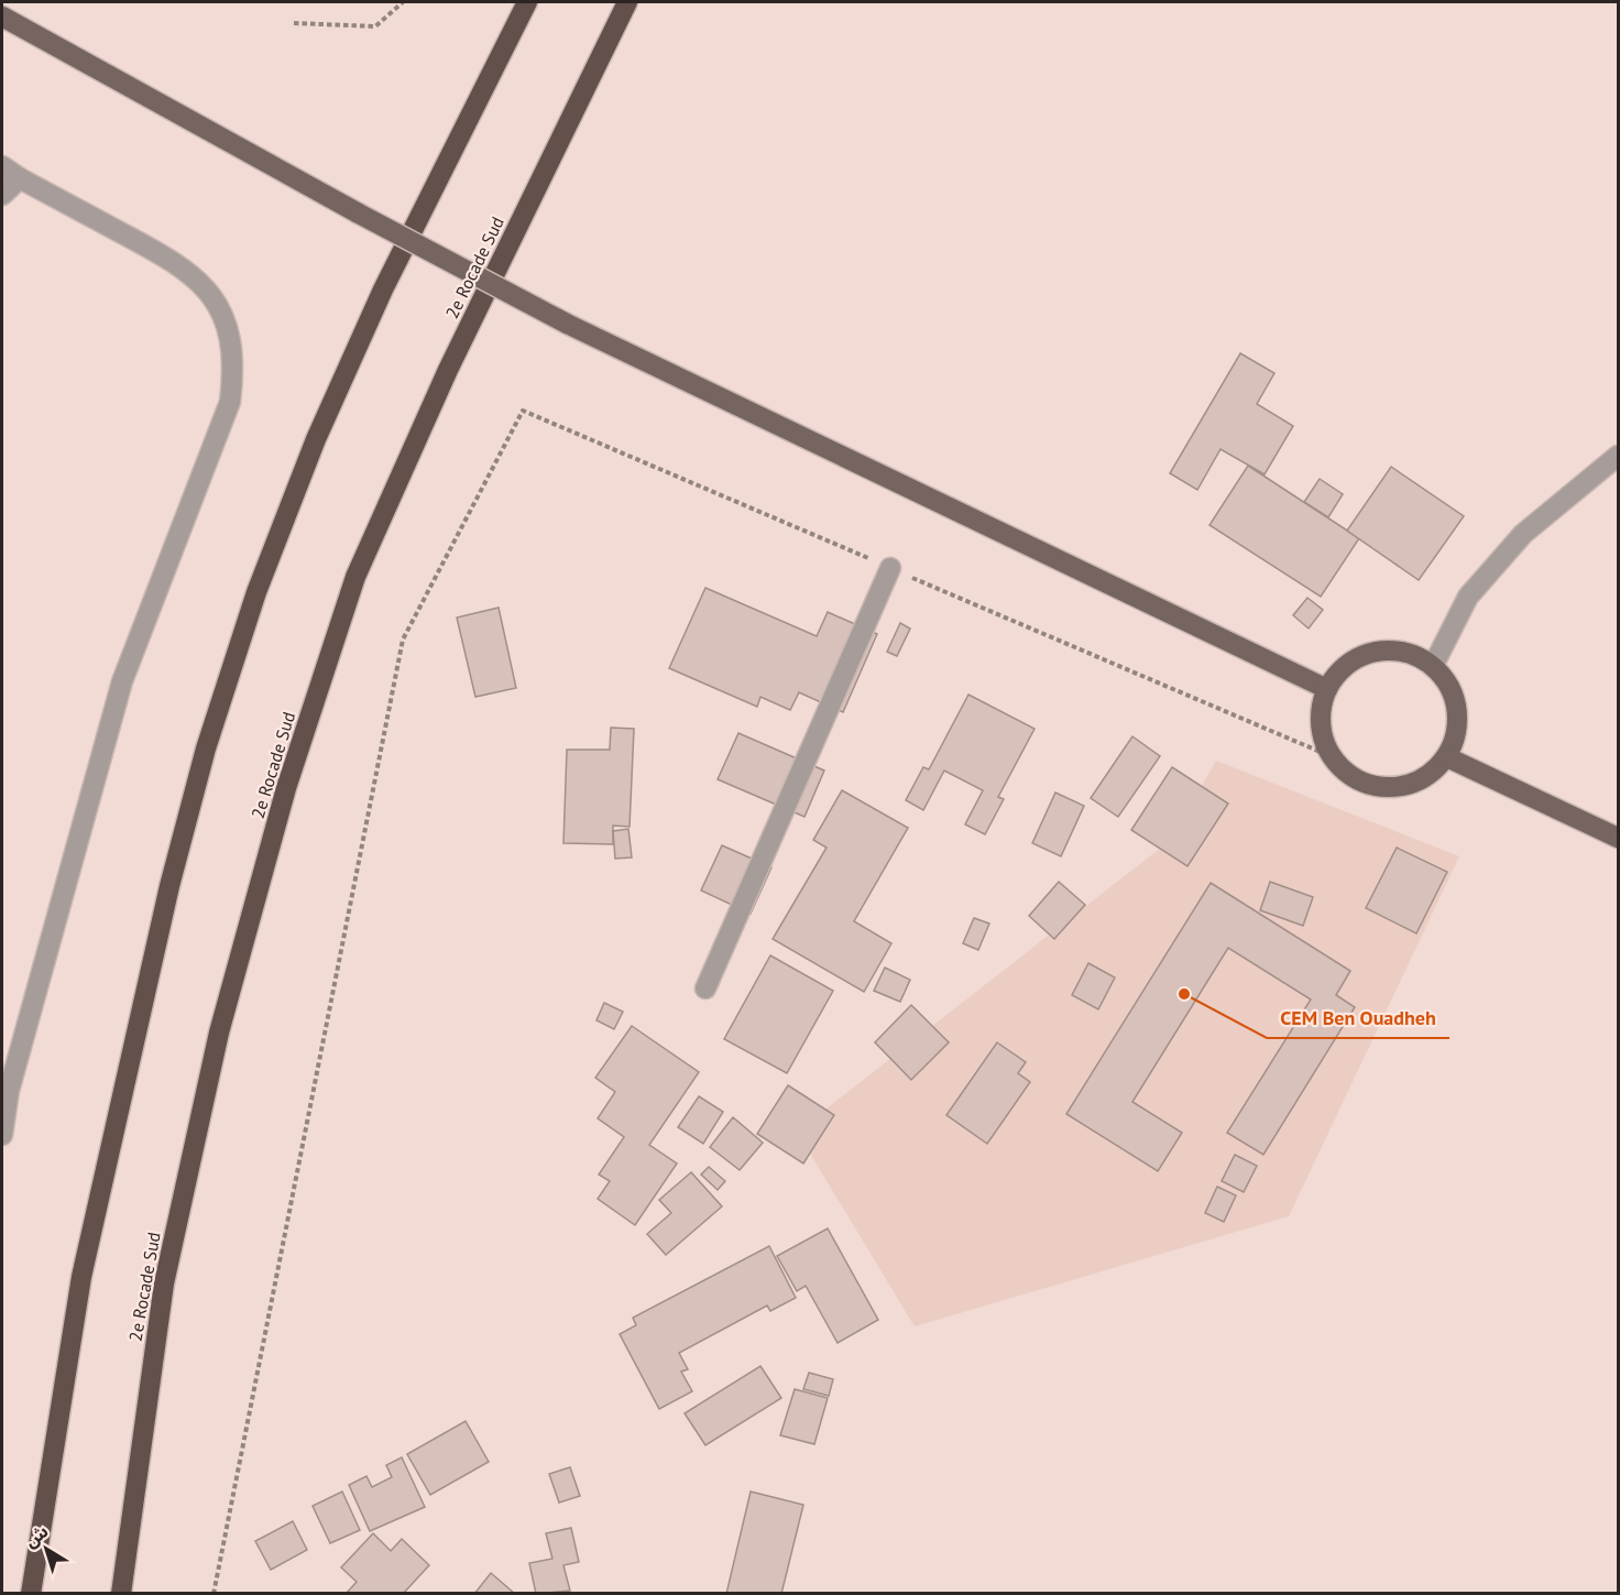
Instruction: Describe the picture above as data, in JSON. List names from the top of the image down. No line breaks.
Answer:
{"streets":{"highway":["2e Rocade Sud"]},"places":["CEM Ben Ouadheh"],"north":"top left"}
